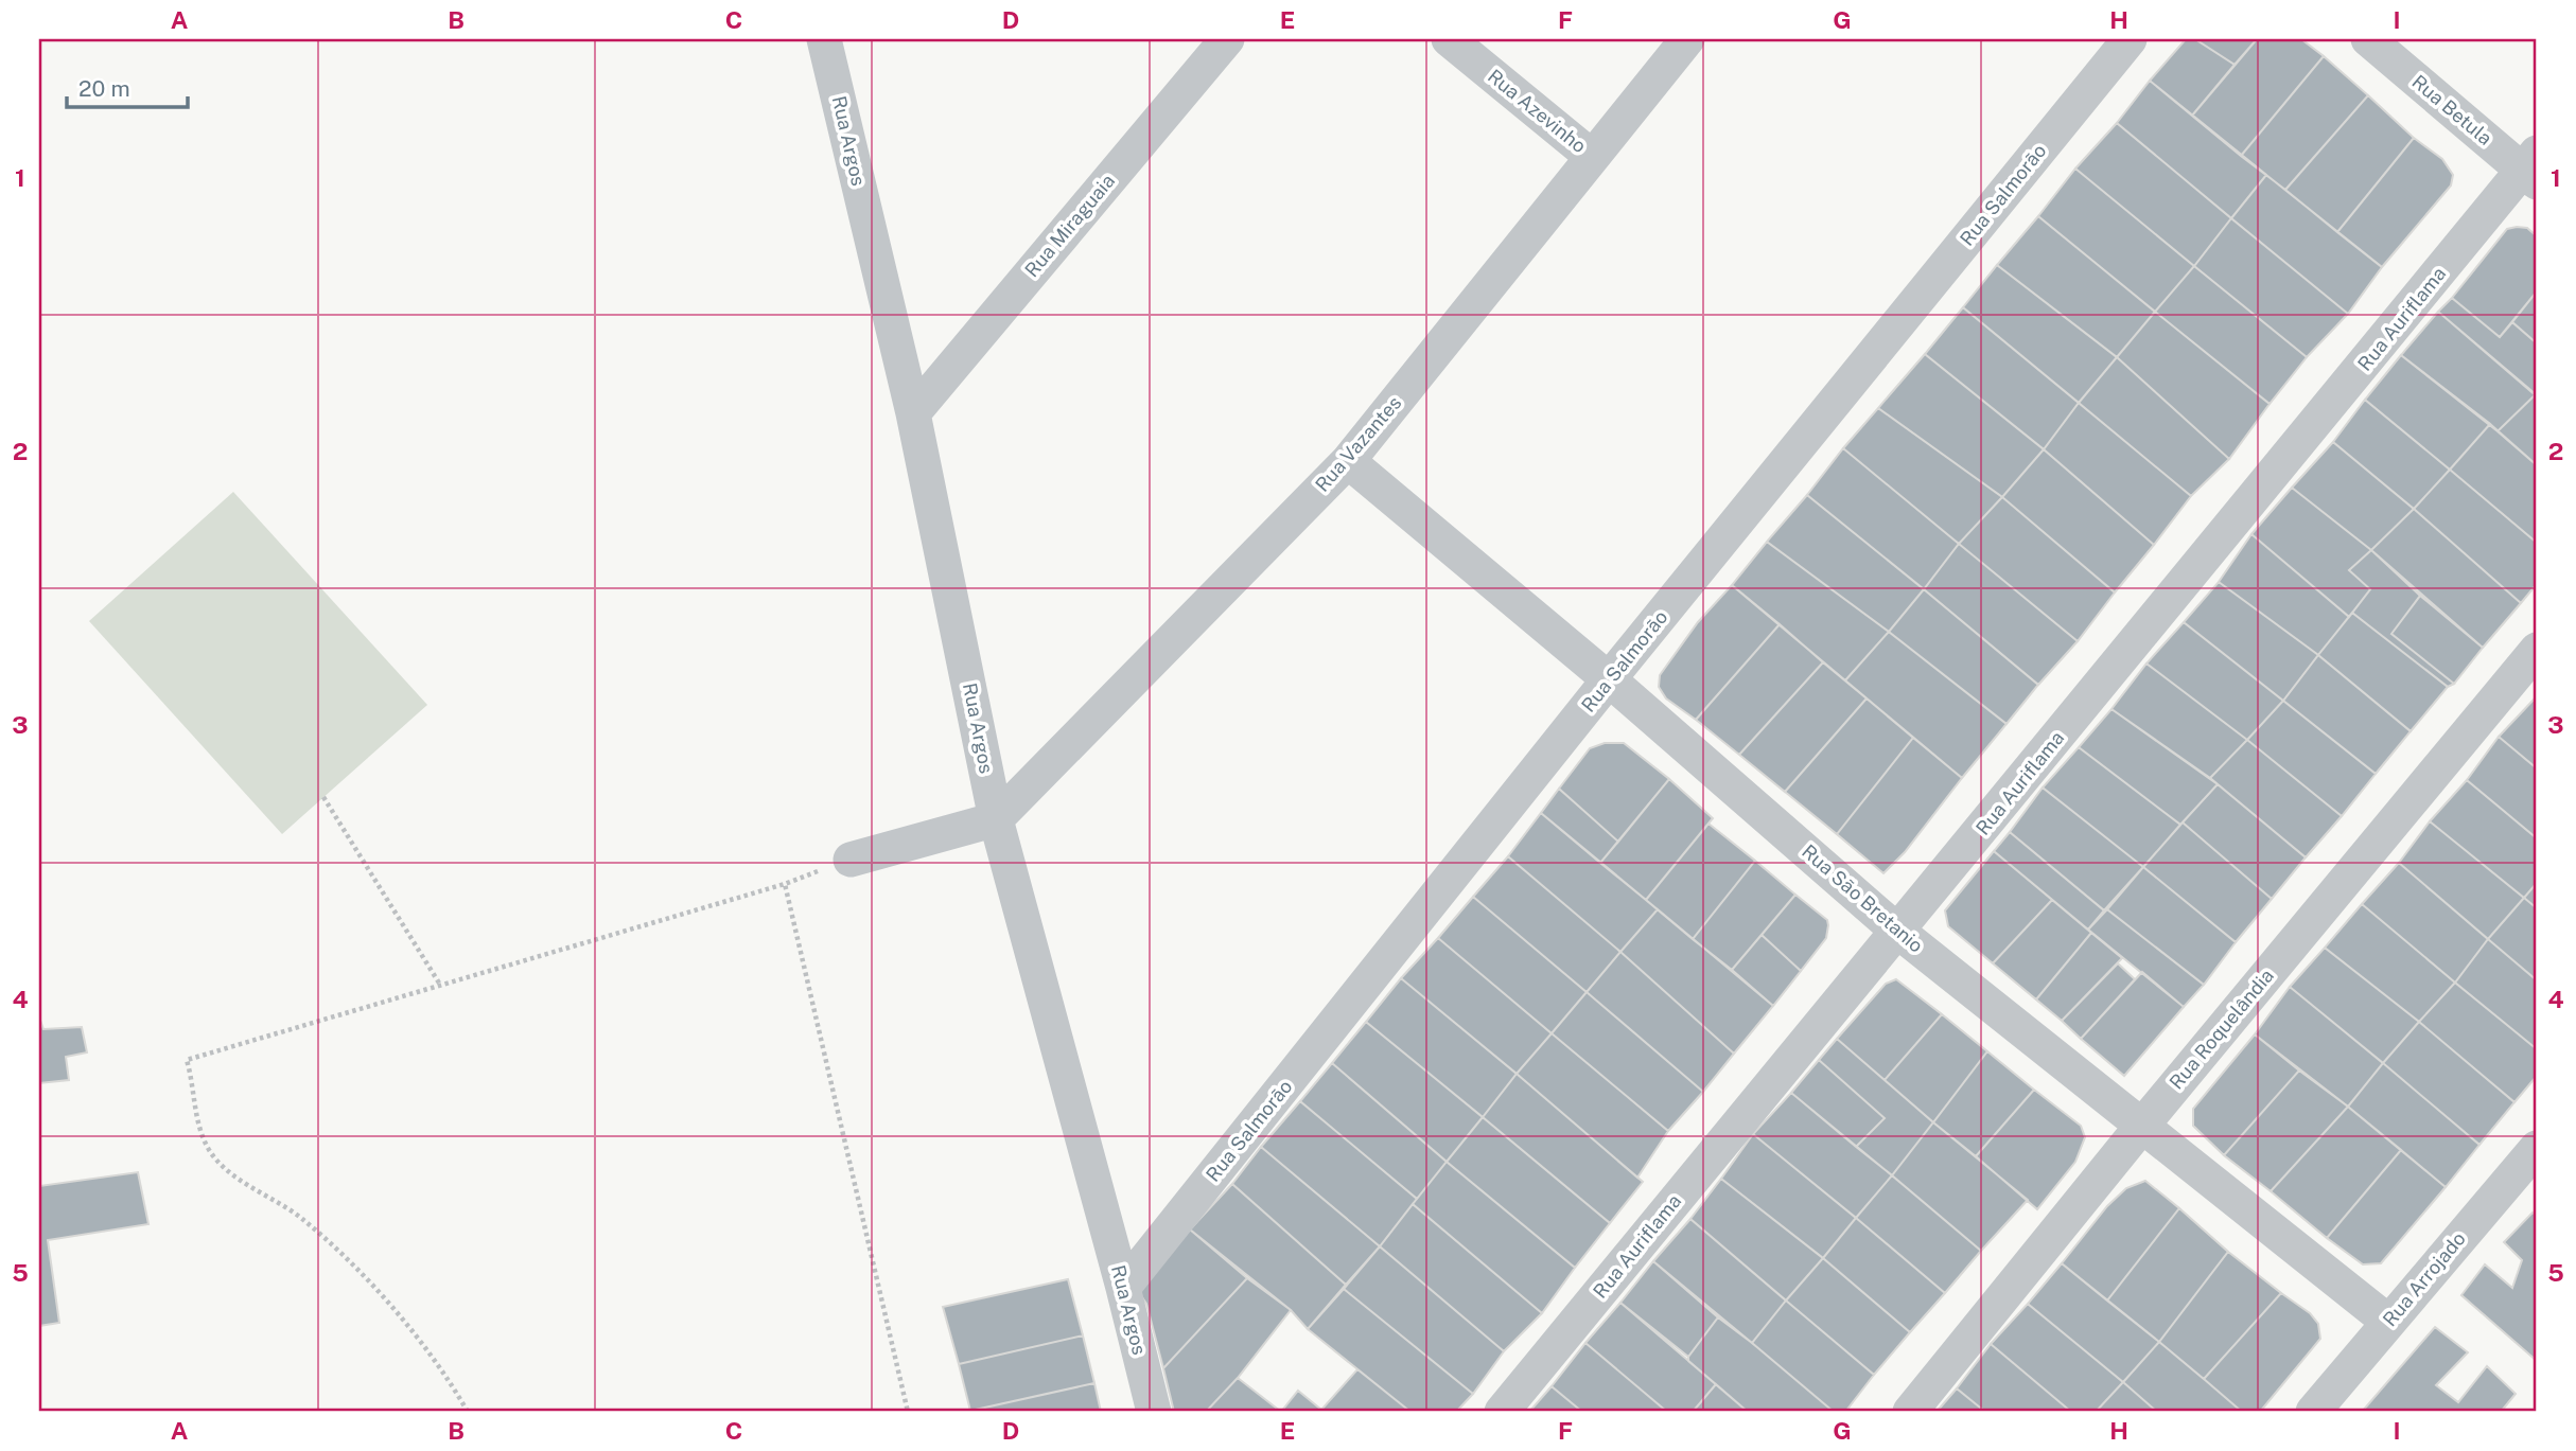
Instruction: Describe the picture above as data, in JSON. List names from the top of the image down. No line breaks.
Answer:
{"streets":{"street":["Rua Betula","Rua Azevinho","Rua Argos","Rua Salmorão","Rua Miraguaia","Rua Auriflama","Rua Vazantes","Rua São Bretanio","Rua Roquelândia","Rua Arrojado"]},"crossings":[["Rua Betula","Rua Auriflama"],["Rua Azevinho","Rua Vazantes"],["Rua Argos","Rua Salmorão"],["Rua Argos","Rua Miraguaia"],["Rua Argos","Rua Vazantes"],["Rua Salmorão","Rua São Bretanio"],["Rua Auriflama","Rua São Bretanio"],["Rua Vazantes","Rua São Bretanio"],["Rua São Bretanio","Rua Roquelândia"],["Rua São Bretanio","Rua Arrojado"]],"scale_bar":"20 m","grid":{"columns":["A","B","C","D","E","F","G","H","I"],"rows":["1","2","3","4","5"]}}
